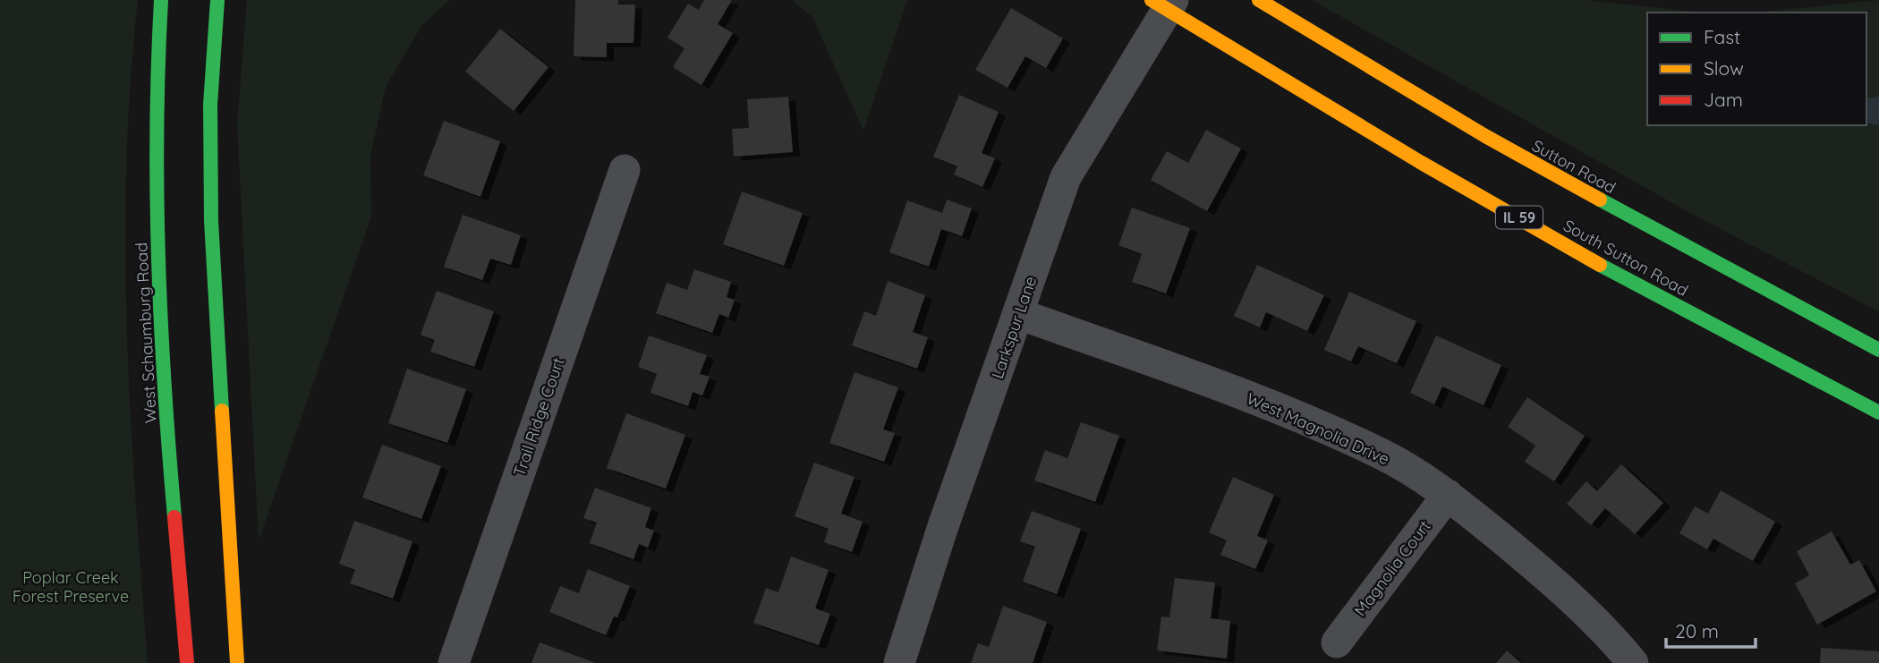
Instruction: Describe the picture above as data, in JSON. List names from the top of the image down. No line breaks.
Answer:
{"streets":{"main road":["Sutton Road","IL 59","South Sutton Road","West Schaumburg Road"],"street":["Larkspur Lane","Trail Ridge Court","West Magnolia Drive","Magnolia Court"]},"crossings":[["South Sutton Road","Larkspur Lane"],["Larkspur Lane","West Magnolia Drive"],["West Magnolia Drive","Magnolia Court"]],"parks":["Poplar Creek Forest Preserve"],"legend":["Fast","Slow","Jam"],"scale_bar":"20 m"}
